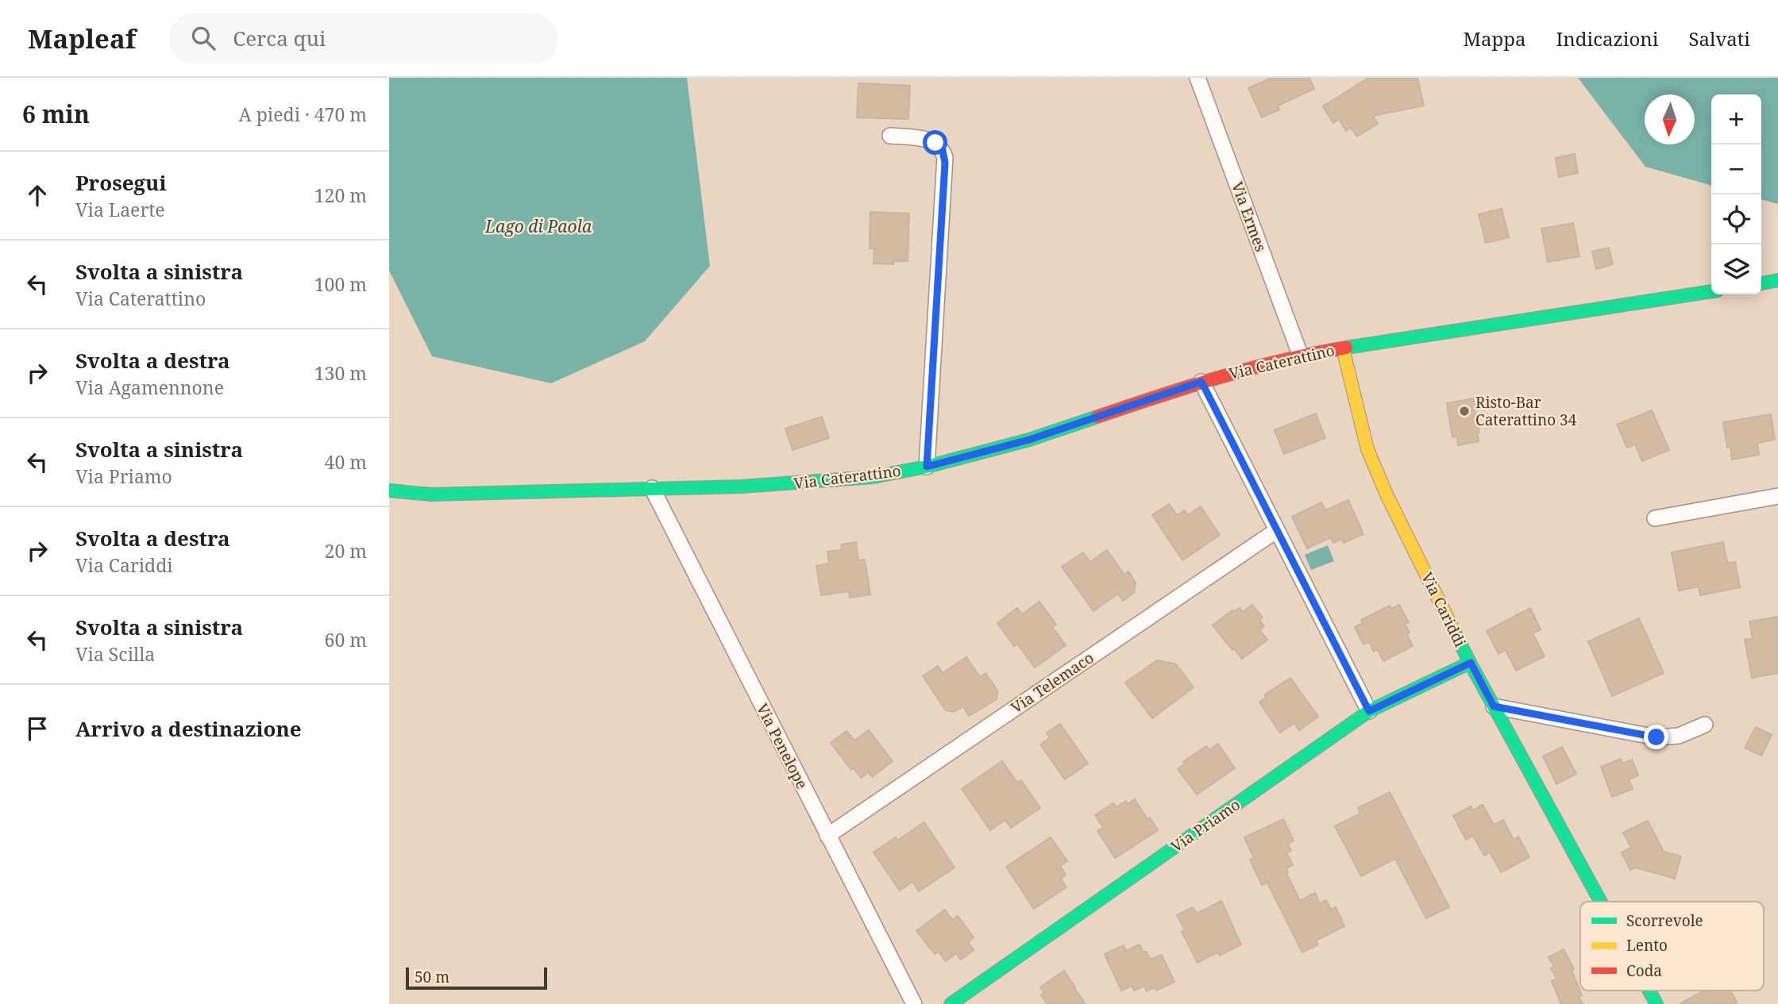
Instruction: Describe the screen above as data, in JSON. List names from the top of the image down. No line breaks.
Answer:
{"streets":{"street":["Via Ermes","Via Caterattino","Via Cariddi","Via Telemaco","Via Penelope","Via Priamo"]},"crossings":[["Via Ermes","Via Caterattino"],["Via Caterattino","Via Cariddi"],["Via Caterattino","Via Penelope"],["Via Cariddi","Via Priamo"],["Via Telemaco","Via Penelope"]],"water":["Lago di Paola"],"places":["Risto-Bar Caterattino 34"],"legend":["Scorrevole","Lento","Coda"],"scale_bar":"50 m","north":"bottom","page":{"header":"Mapleaf","search":"Cerca qui","nav":["Mappa","Indicazioni","Salvati"],"heading":["6 min","A piedi · 470 m"],"map_buttons":["+","−"],"list":[["Prosegui","Via Laerte","120 m"],["Svolta a sinistra","Via Caterattino","100 m"],["Svolta a destra","Via Agamennone","130 m"],["Svolta a sinistra","Via Priamo","40 m"],["Svolta a destra","Via Cariddi","20 m"],["Svolta a sinistra","Via Scilla","60 m"],"Arrivo a destinazione"],"scale":"50 m"}}
